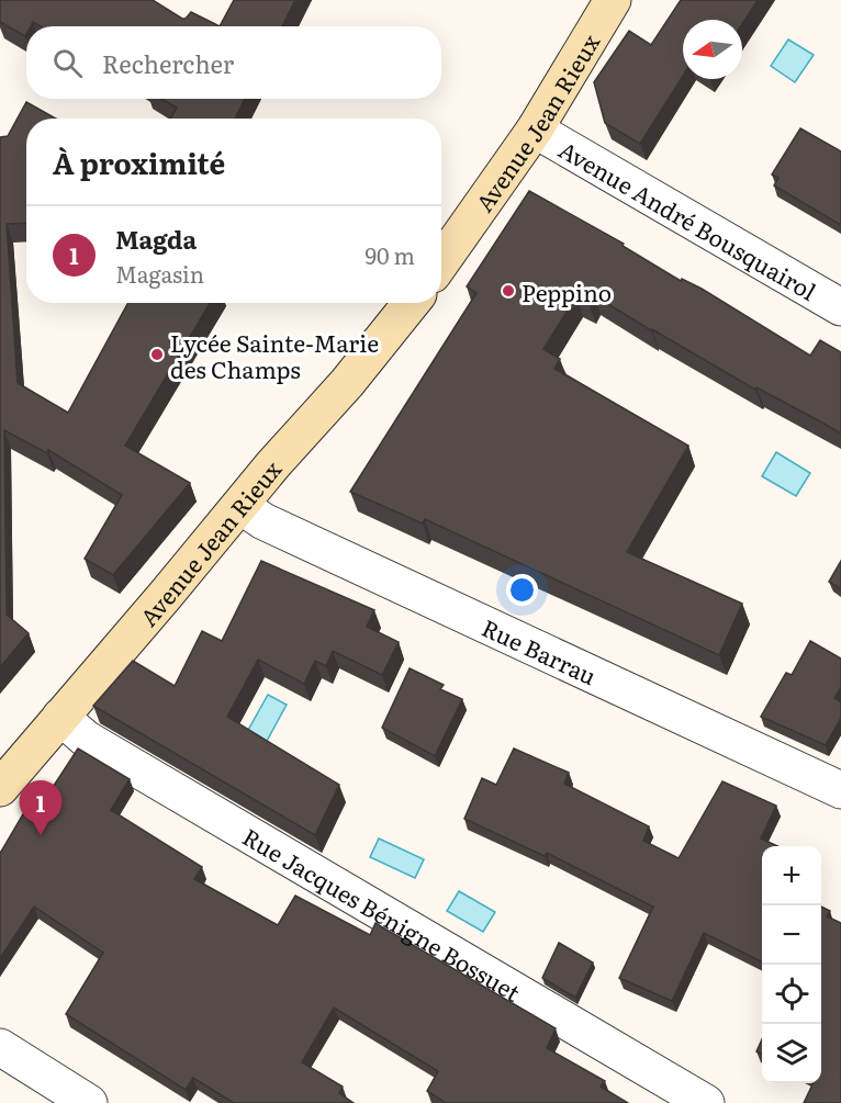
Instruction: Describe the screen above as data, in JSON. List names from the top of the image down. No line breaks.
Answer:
{"streets":{"main road":["Avenue Jean Rieux"],"street":["Avenue André Bousquairol","Rue Barrau","Rue Jacques Bénigne Bossuet"]},"crossings":[["Avenue Jean Rieux","Avenue André Bousquairol"],["Avenue Jean Rieux","Rue Barrau"],["Avenue Jean Rieux","Rue Jacques Bénigne Bossuet"]],"places":["Peppino","Lycée Sainte-Marie des Champs"],"north":"left","page":{"search":"Rechercher","heading":"À proximité","list":[{"mark":"1","name":"Magda","note":"Magasin","value":"90 m"}],"pins":"1","map_buttons":["+","−"]}}
